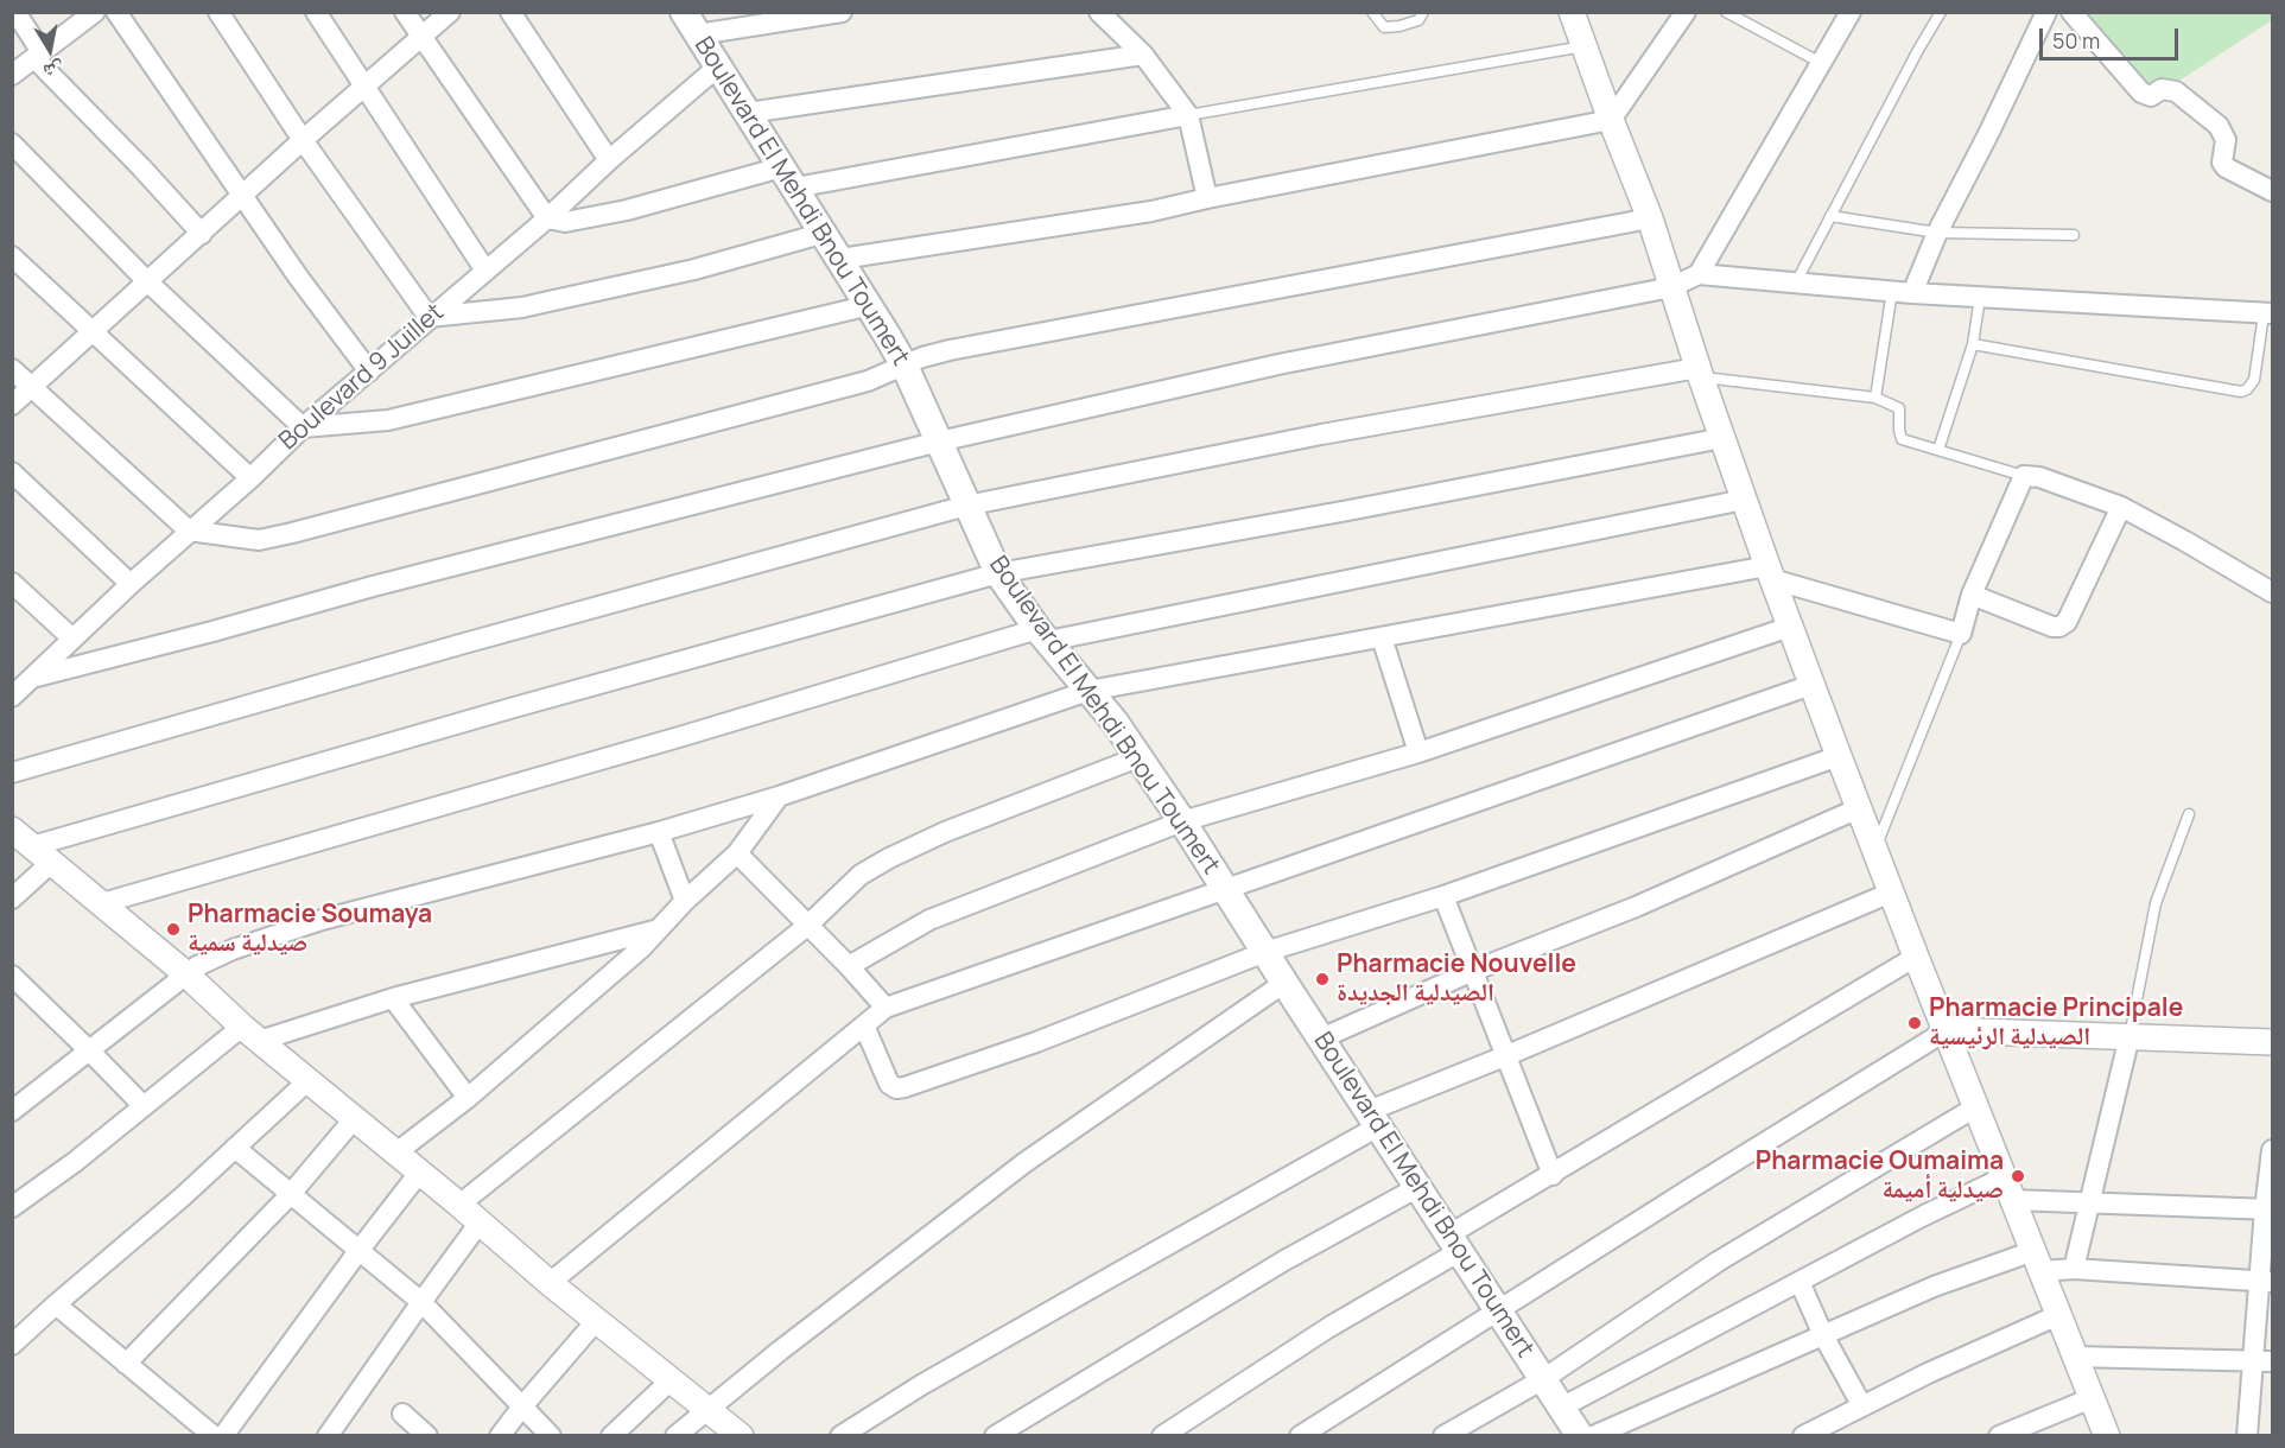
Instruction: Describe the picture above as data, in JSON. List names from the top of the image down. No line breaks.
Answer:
{"streets":{"main road":["Boulevard El Mehdi Bnou Toumert"],"street":["Boulevard 9 Juillet"]},"crossings":[["Boulevard El Mehdi Bnou Toumert","Boulevard 9 Juillet"]],"places":["Pharmacie Soumaya صيدلية سمية","Pharmacie Nouvelle الصيدلية الجديدة","Pharmacie Principale الصيدلية الرئيسية","Pharmacie Oumaima صيدلية أميمة"],"scale_bar":"50 m","north":"bottom"}
